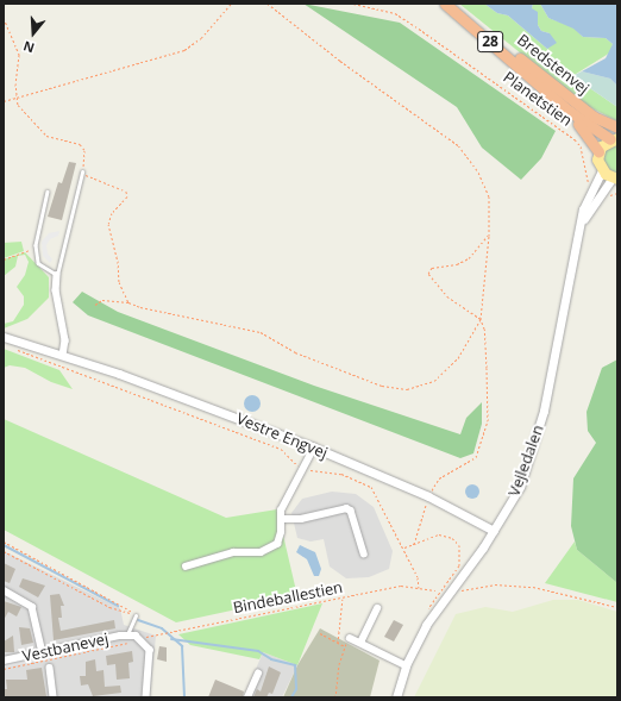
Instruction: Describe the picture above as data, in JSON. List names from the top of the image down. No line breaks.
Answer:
{"streets":{"highway":["28","Bredstenvej"],"street":["Vestre Engvej","Vejledalen","Vestbanevej"],"path":["Planetstien","Bindeballestien"]},"crossings":[["28","Bredstenvej"],["28","Vejledalen"],["Planetstien","Vejledalen"],["Vestre Engvej","Vejledalen"]],"north":"bottom"}
